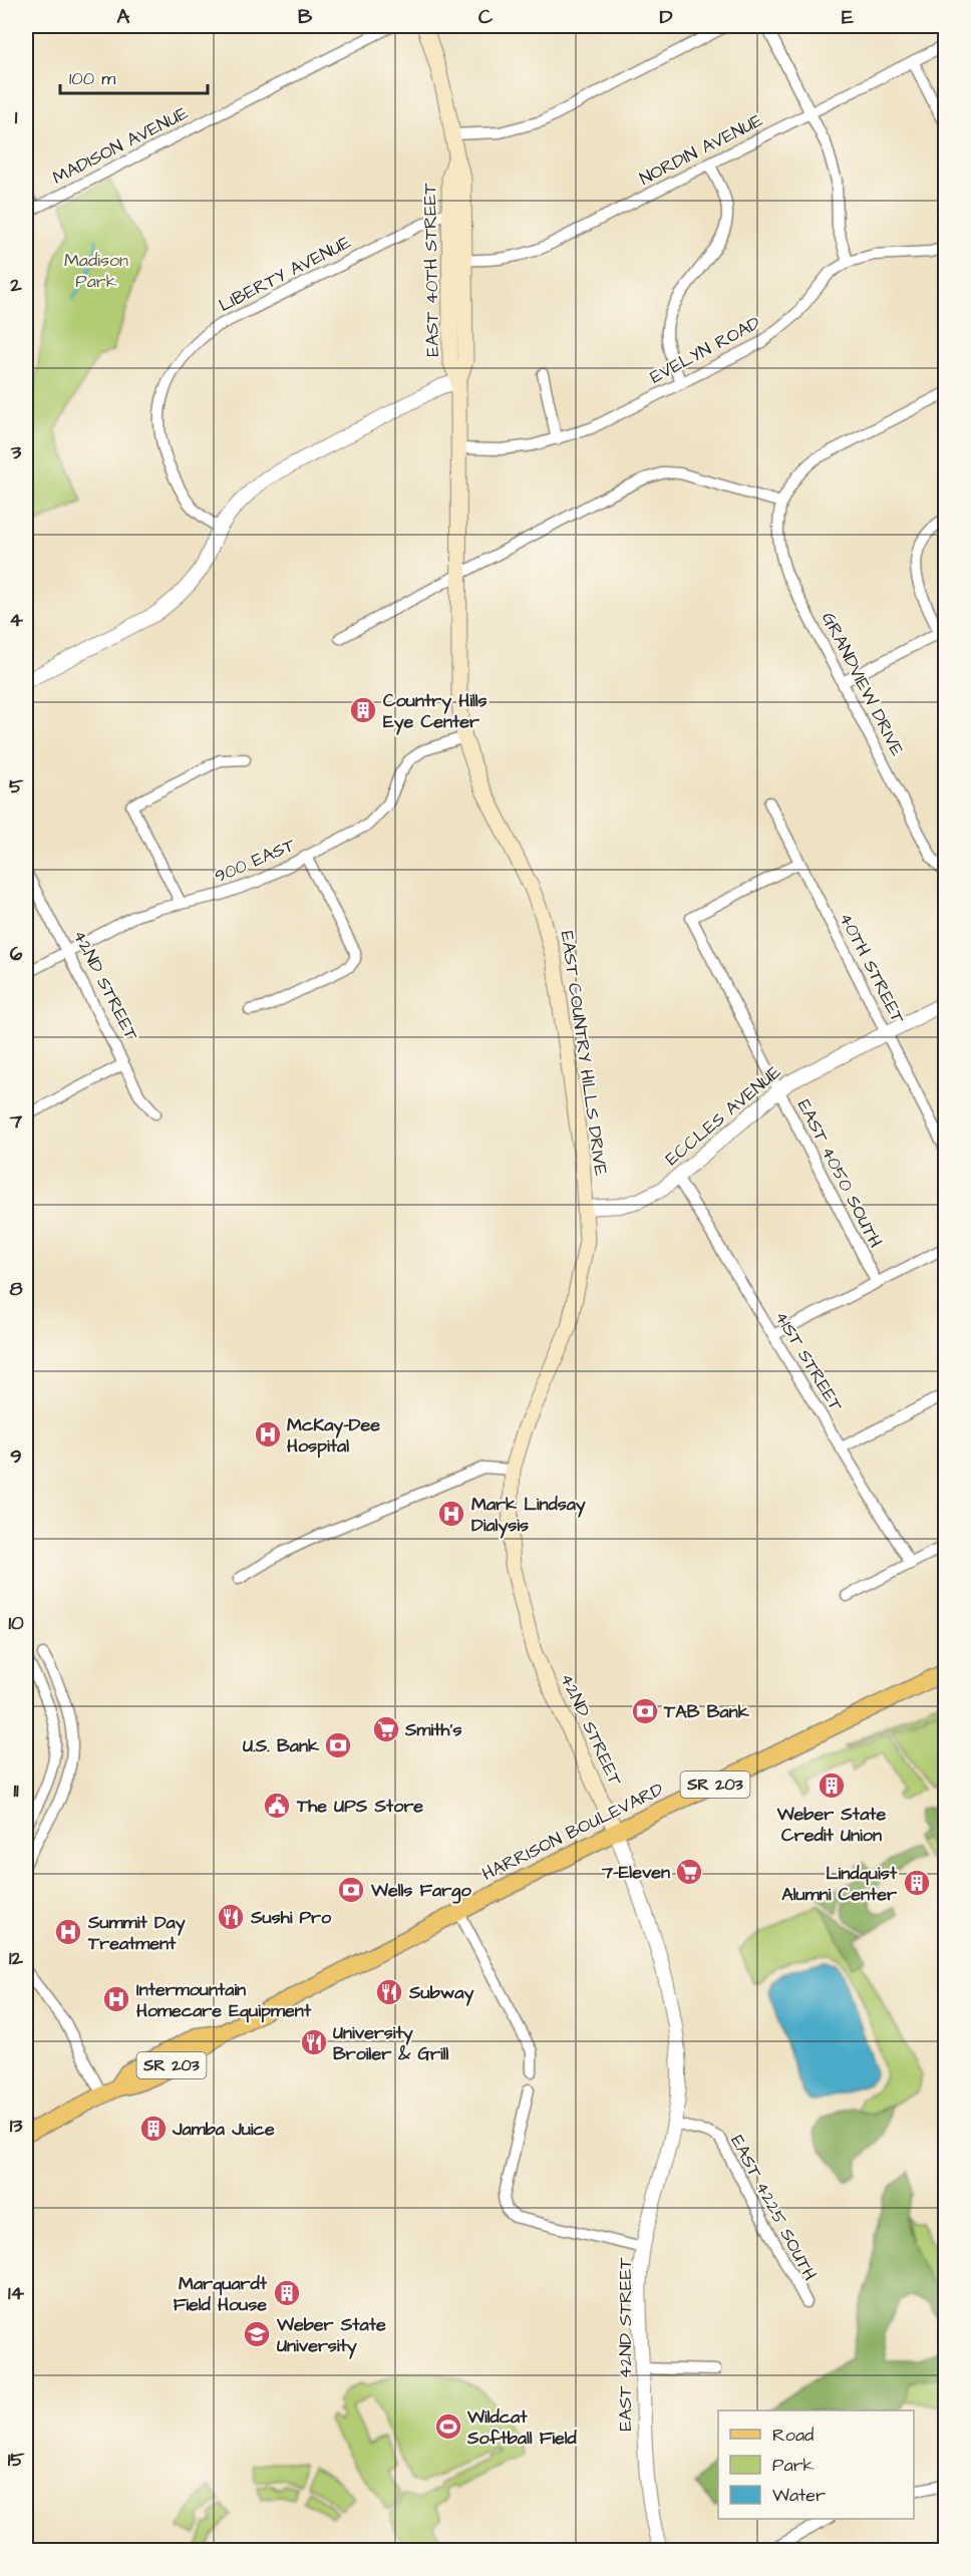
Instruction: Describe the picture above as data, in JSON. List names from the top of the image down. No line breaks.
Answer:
{"streets":{"main road":["EAST 40TH STREET","42ND STREET","EAST COUNTRY HILLS DRIVE","SR 203","HARRISON BOULEVARD"],"street":["MADISON AVENUE","NORDIN AVENUE","LIBERTY AVENUE","EVELYN ROAD","GRANDVIEW DRIVE","900 EAST","40TH STREET","ECCLES AVENUE","EAST 4050 SOUTH","41ST STREET","EAST 4225 SOUTH","EAST 42ND STREET"]},"crossings":[["NORDIN AVENUE","EAST 40TH STREET"],["EAST 40TH STREET","LIBERTY AVENUE"],["EAST 40TH STREET","EVELYN ROAD"],["EAST 40TH STREET","EAST COUNTRY HILLS DRIVE"],["900 EAST","42ND STREET"],["900 EAST","EAST COUNTRY HILLS DRIVE"],["40TH STREET","ECCLES AVENUE"],["40TH STREET","EAST 4050 SOUTH"],["42ND STREET","EAST COUNTRY HILLS DRIVE"],["42ND STREET","HARRISON BOULEVARD"],["42ND STREET","EAST 42ND STREET"],["EAST COUNTRY HILLS DRIVE","ECCLES AVENUE"],["ECCLES AVENUE","EAST 4050 SOUTH"],["ECCLES AVENUE","41ST STREET"],["EAST 4225 SOUTH","EAST 42ND STREET"]],"parks":["Madison Park"],"places":{"building":["Country Hills Eye Center","Weber State Credit Union","Lindquist Alumni Center","Jamba Juice","Marquardt Field House"],"hospital":["McKay-Dee Hospital","Mark Lindsay Dialysis","Summit Day Treatment","Intermountain Homecare Equipment"],"bank":["TAB Bank","U.S. Bank","Wells Fargo"],"supermarket":["Smith's","7-Eleven"],"public building":["The UPS Store"],"restaurant":["Sushi Pro","Subway","University Broiler & Grill"],"school or university":["Weber State University"],"sports":["Wildcat Softball Field"]},"legend":["Road","Park","Water"],"scale_bar":"100 m","grid":{"columns":["A","B","C","D","E"],"rows":["1","2","3","4","5","6","7","8","9","10","11","12","13","14","15"]}}
